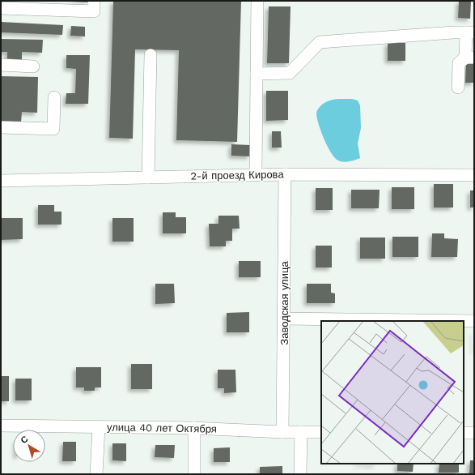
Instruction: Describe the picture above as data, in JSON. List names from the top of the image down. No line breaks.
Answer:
{"streets":{"street":["2-й проезд Кирова","Заводская улица","улица 40 лет Октября"]},"crossings":[["2-й проезд Кирова","Заводская улица"],["Заводская улица","улица 40 лет Октября"]],"north":"top left"}
